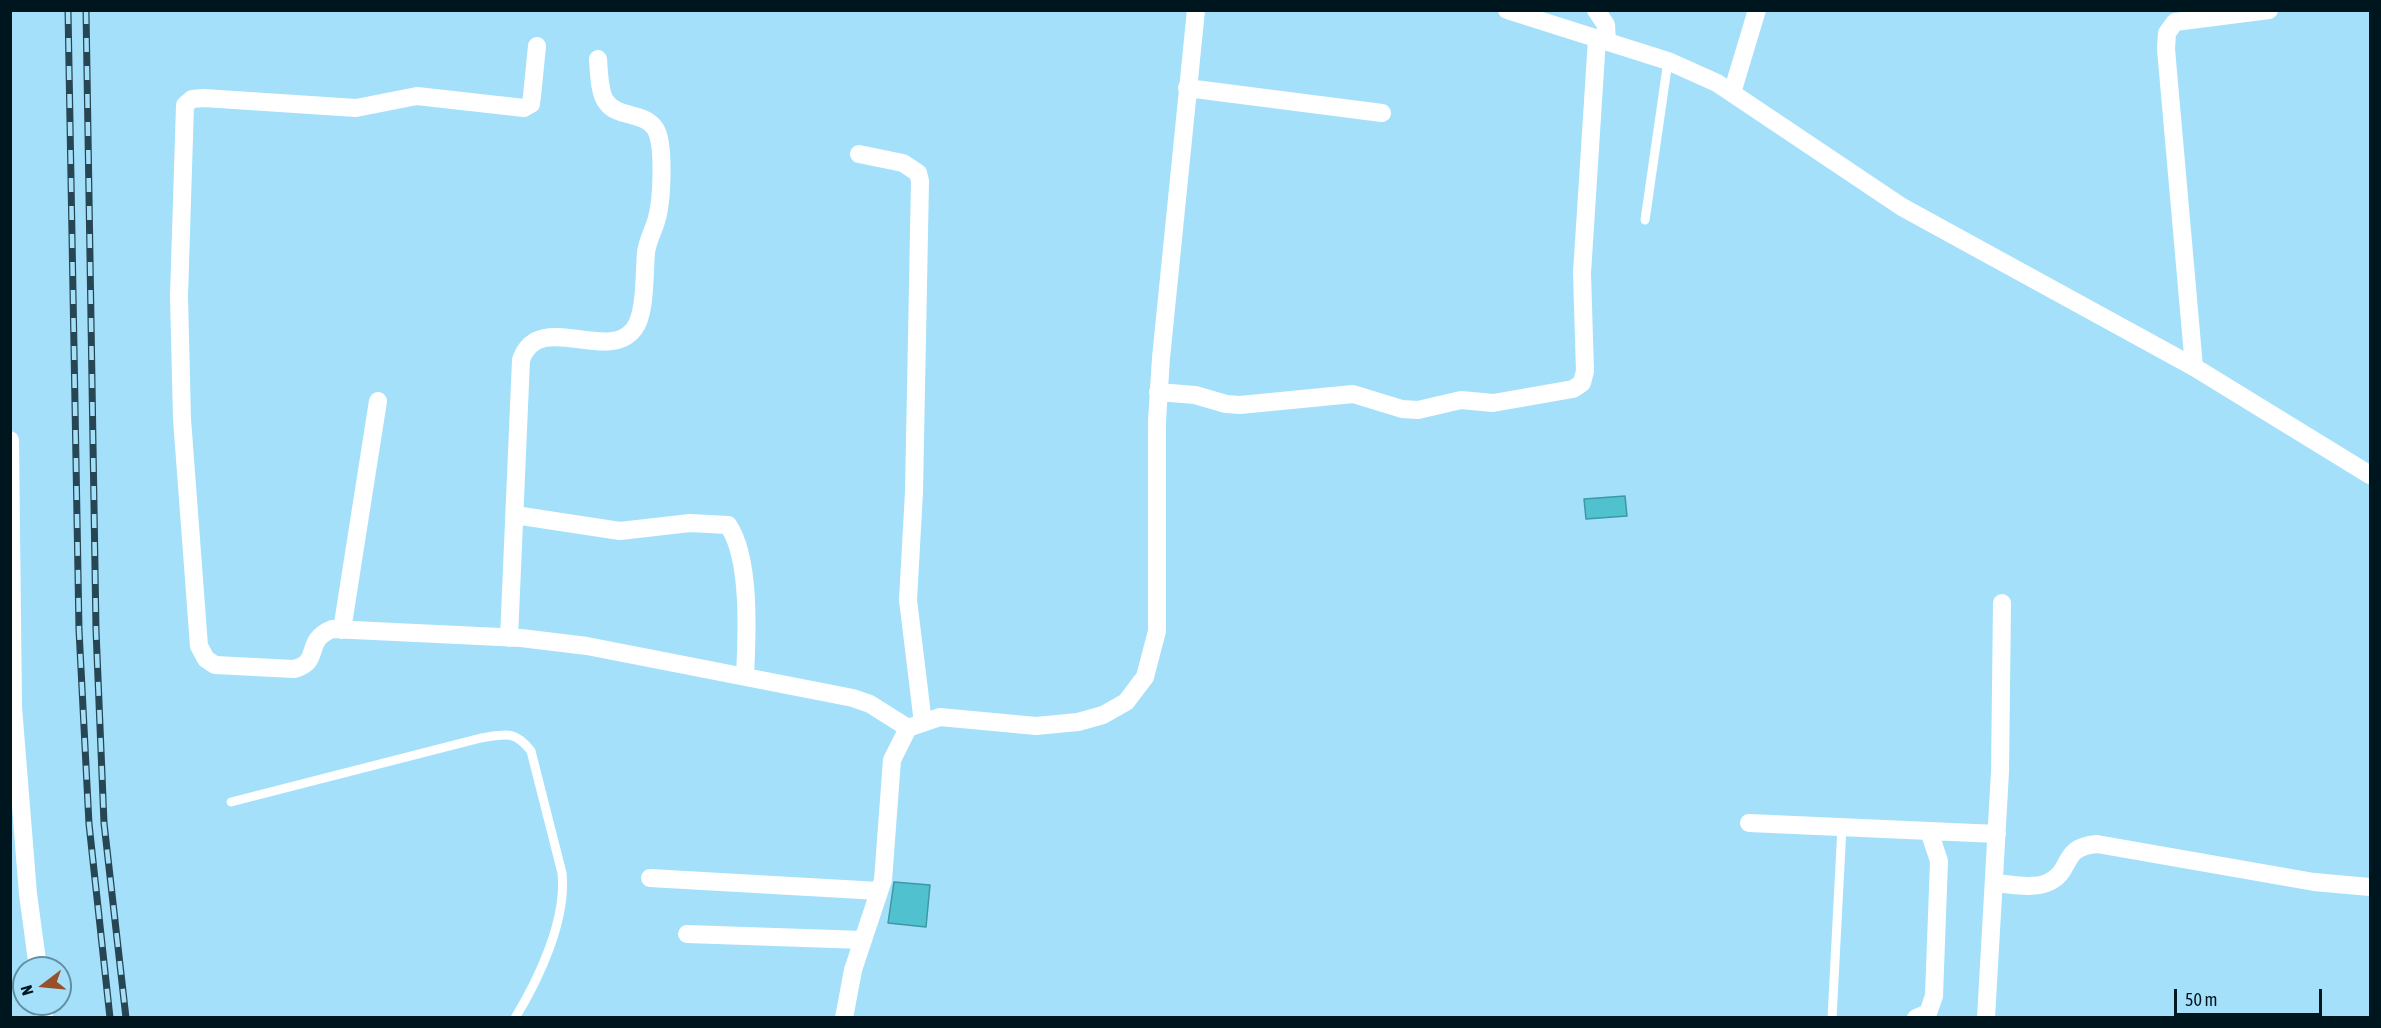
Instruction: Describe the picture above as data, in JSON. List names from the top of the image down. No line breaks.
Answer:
{"scale_bar":"50 m","north":"left"}
